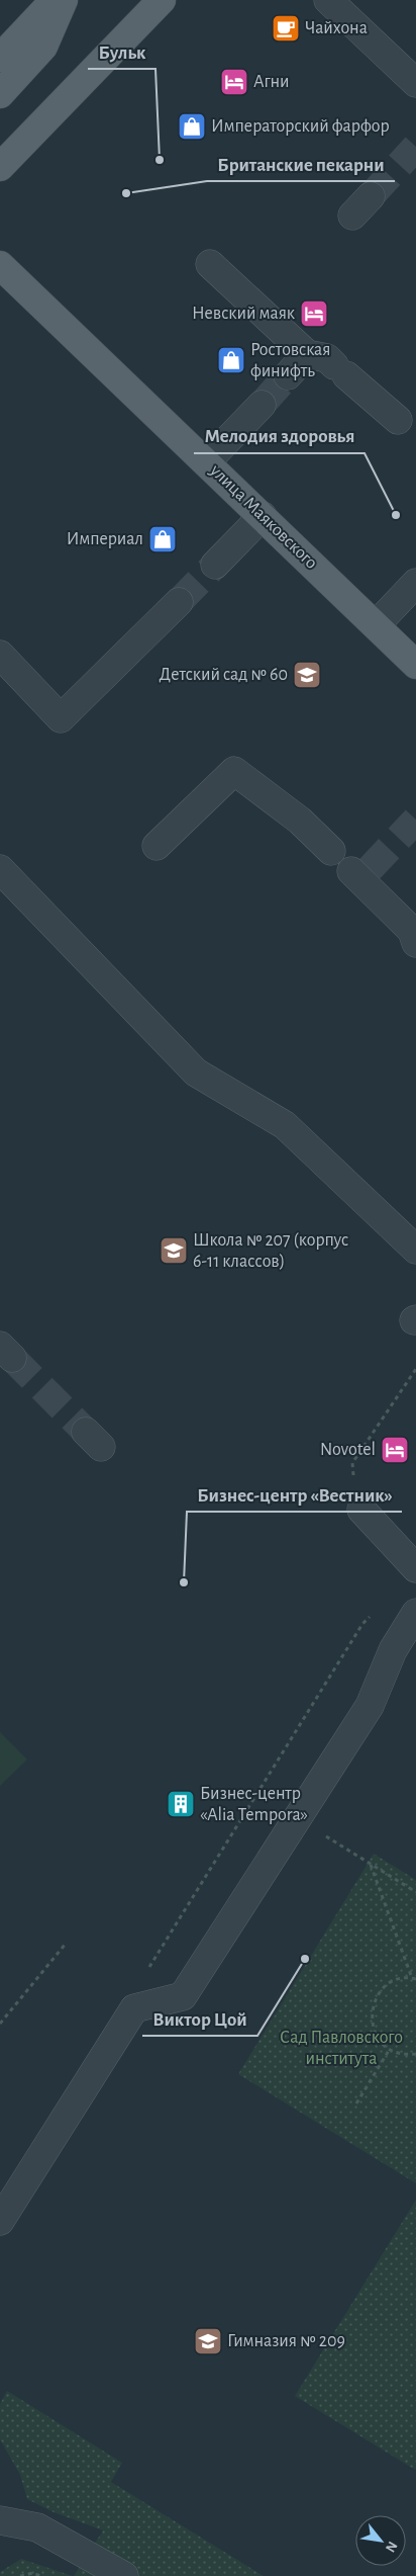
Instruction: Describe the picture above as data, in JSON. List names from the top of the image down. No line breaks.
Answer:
{"streets":{"main road":["улица Маяковского"]},"parks":["Сад Павловского института"],"places":{"cafe":["Чайхона"],"hotel":["Агни","Невский маяк","Novotel"],"shop":["Императорский фарфор","Ростовская финифть","Империал"],"other":["Бульк","Британские пекарни","Мелодия здоровья","Бизнес-центр «Вестник»","Виктор Цой"],"school or university":["Детский сад № 60","Школа № 207 (корпус 6-11 классов)","Гимназия № 209"],"building":["Бизнес-центр «Alia Tempora»"]},"north":"bottom right"}
